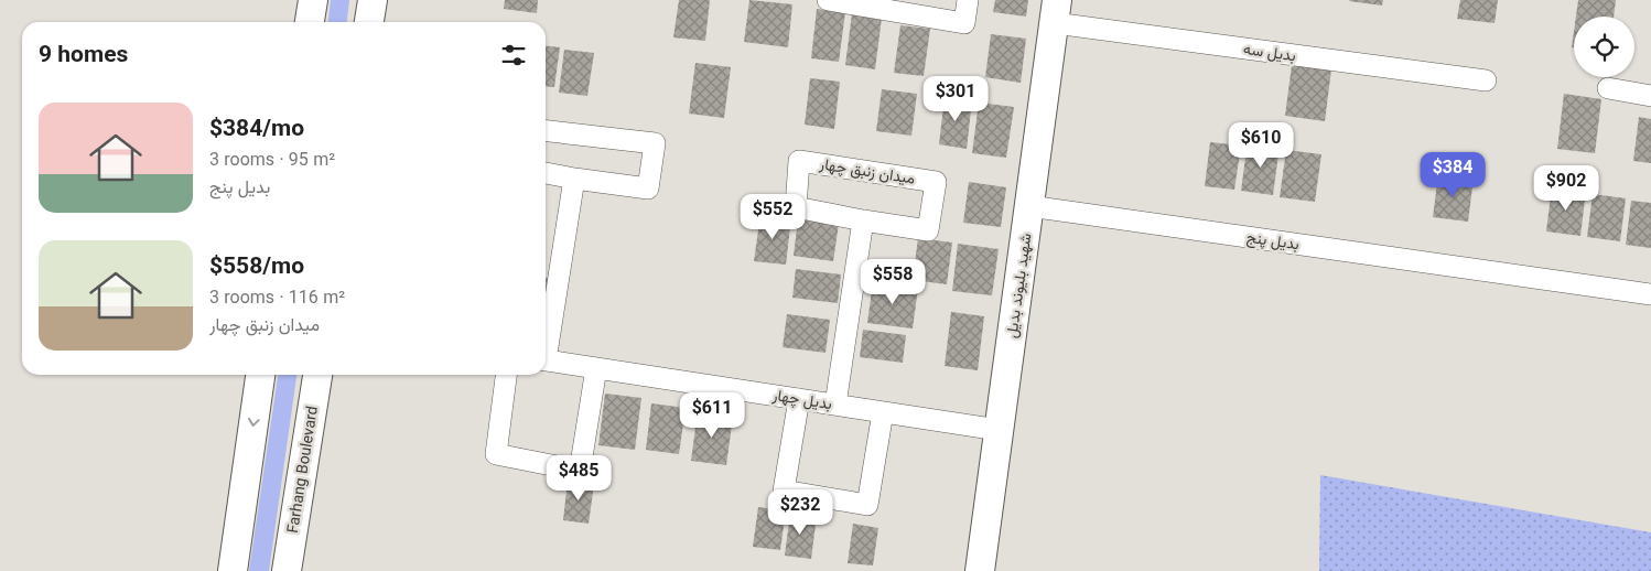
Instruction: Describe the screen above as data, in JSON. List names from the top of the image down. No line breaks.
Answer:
{"streets":{"street":["بدیل سه","میدان زنبق چهار","بدیل پنج","شهید بلیوند بدیل","بدیل چهار","Farhang Boulevard"]},"crossings":[["بدیل سه","شهید بلیوند بدیل"],["بدیل پنج","شهید بلیوند بدیل"],["شهید بلیوند بدیل","بدیل چهار"]],"page":{"heading":"9 homes","price":["$301","$610","$384","$902","$552","$558","$611","$485","$232"],"list":[{"name":"$384/mo","note":"3 rooms · 95 m² · بدیل پنج"},{"name":"$558/mo","note":"3 rooms · 116 m² · میدان زنبق چهار"}]}}
